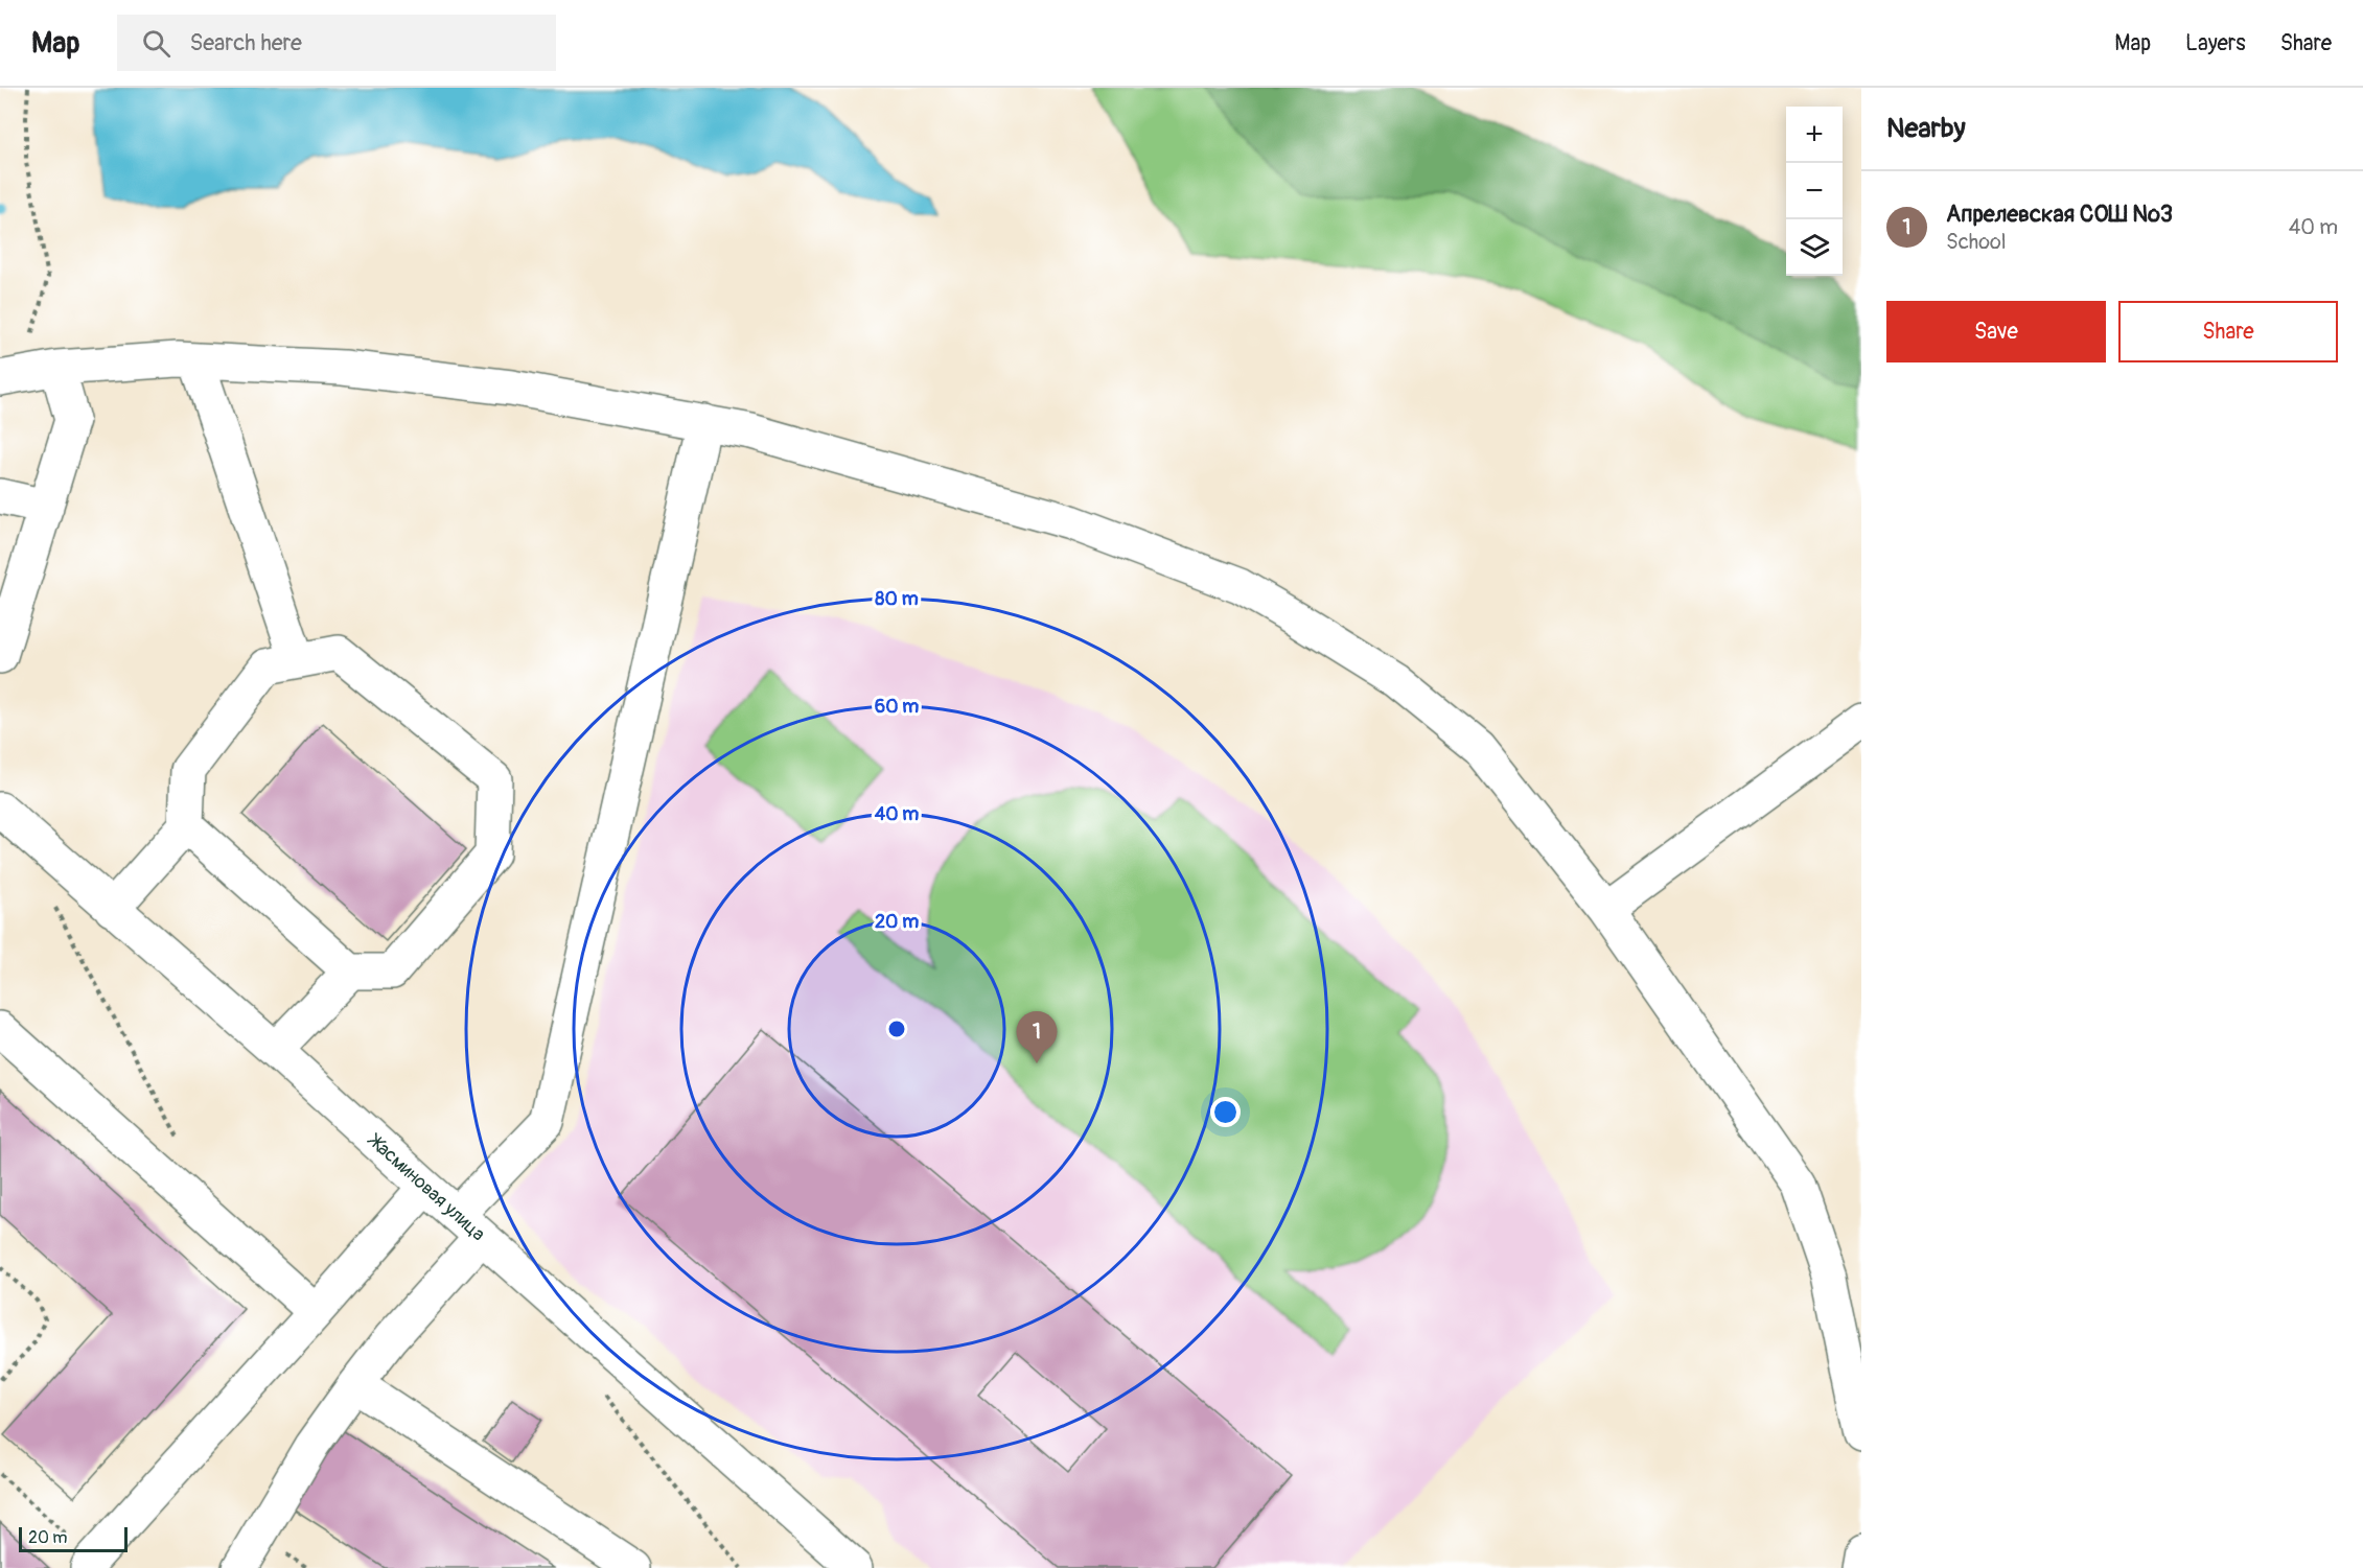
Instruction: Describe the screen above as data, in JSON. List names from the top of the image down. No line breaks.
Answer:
{"streets":{"street":["Жасминовая улица"]},"scale_bar":"20 m","page":{"header":"Map","search":"Search here","nav":["Map","Layers","Share"],"heading":"Nearby","map_buttons":["+","−"],"list":[{"mark":"1","name":"Апрелевская СОШ №3","note":"School","value":"40 m"}],"buttons":["Save","Share"],"pins":"1","scale":"20 m"},"rings":["80 m","60 m","40 m","20 m"]}
